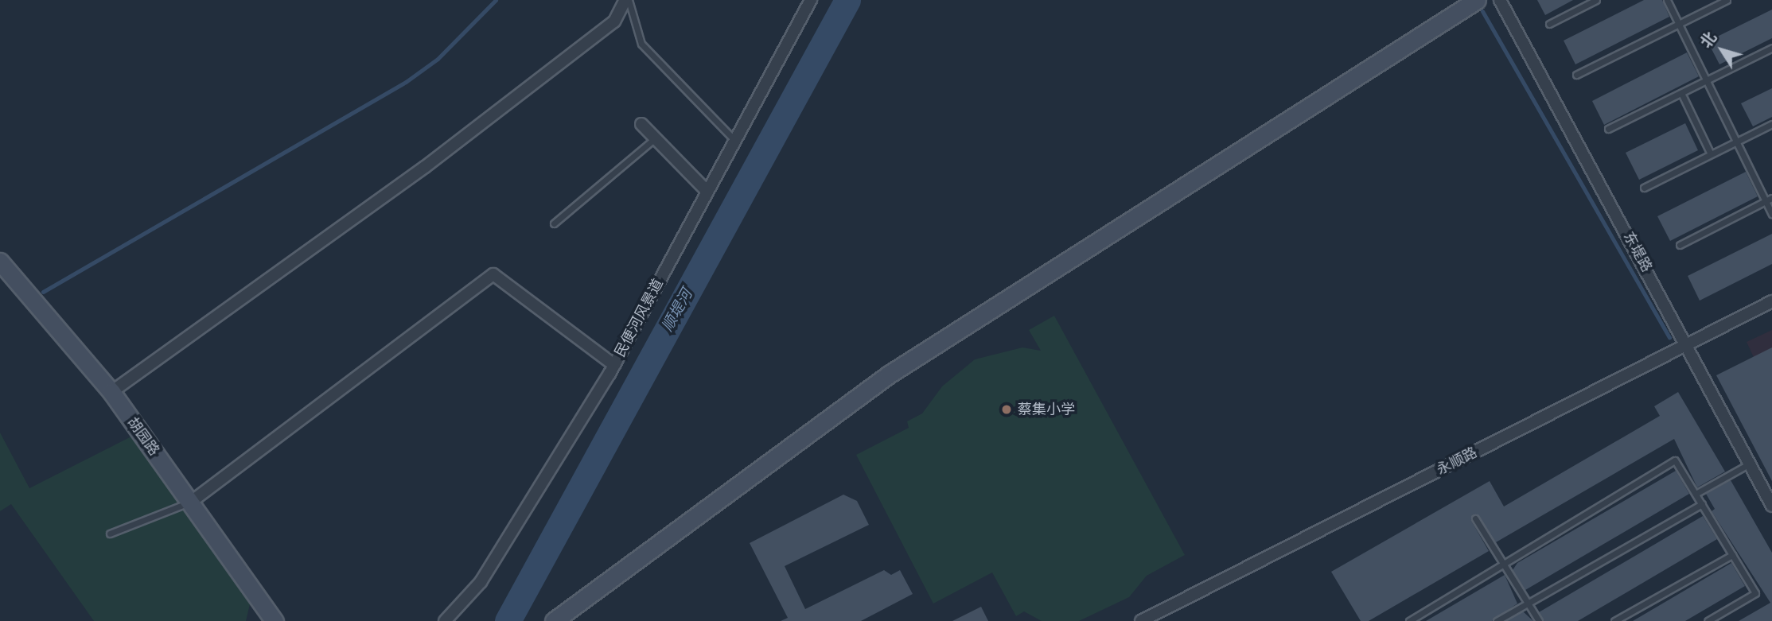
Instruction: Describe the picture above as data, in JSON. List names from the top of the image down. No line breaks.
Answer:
{"streets":{"street":["东堤路","民便河风景道","胡园路","永顺路"]},"crossings":[["东堤路","永顺路"]],"water":["顺堤河"],"places":["蔡集小学"],"north":"top left"}
